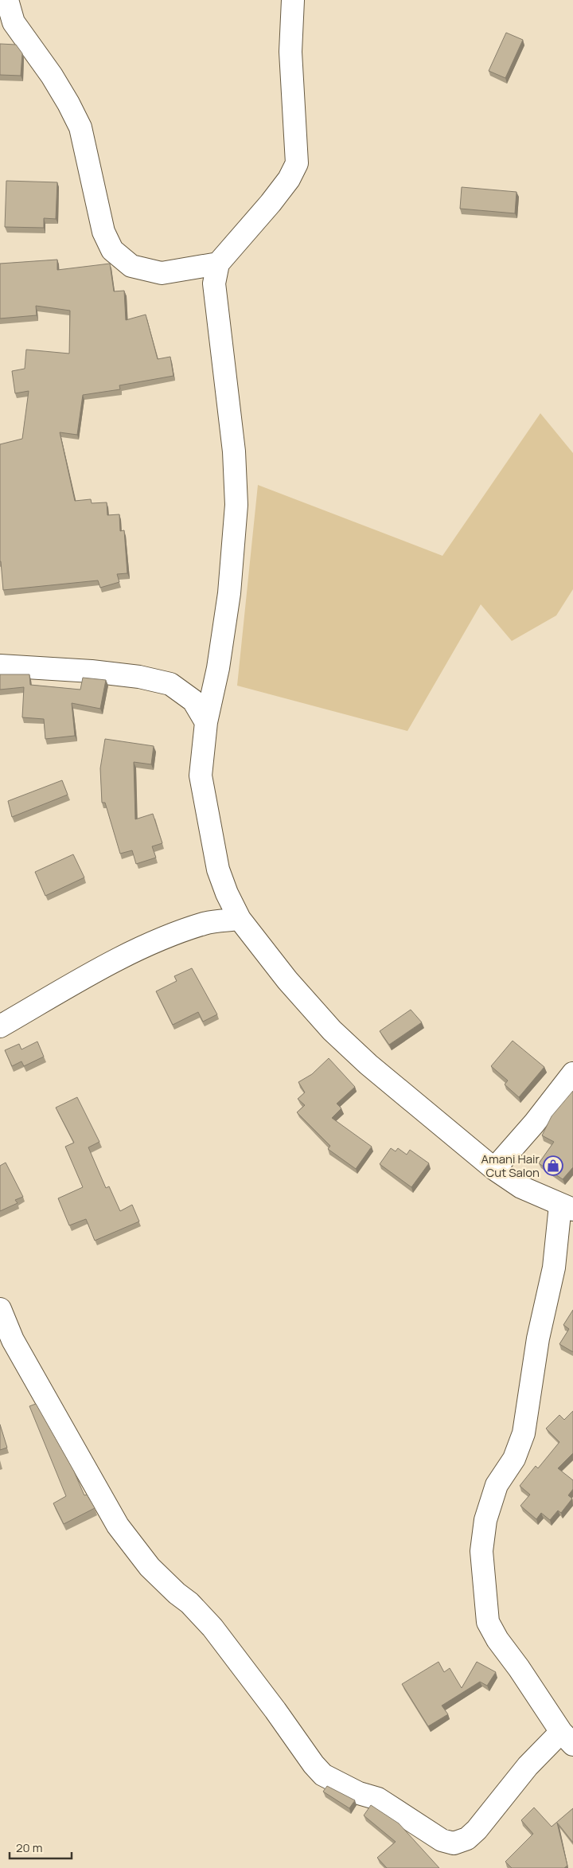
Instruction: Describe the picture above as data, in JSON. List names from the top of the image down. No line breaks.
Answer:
{"places":{"shop":["Amani Hair Cut Salon"]},"scale_bar":"20 m"}
